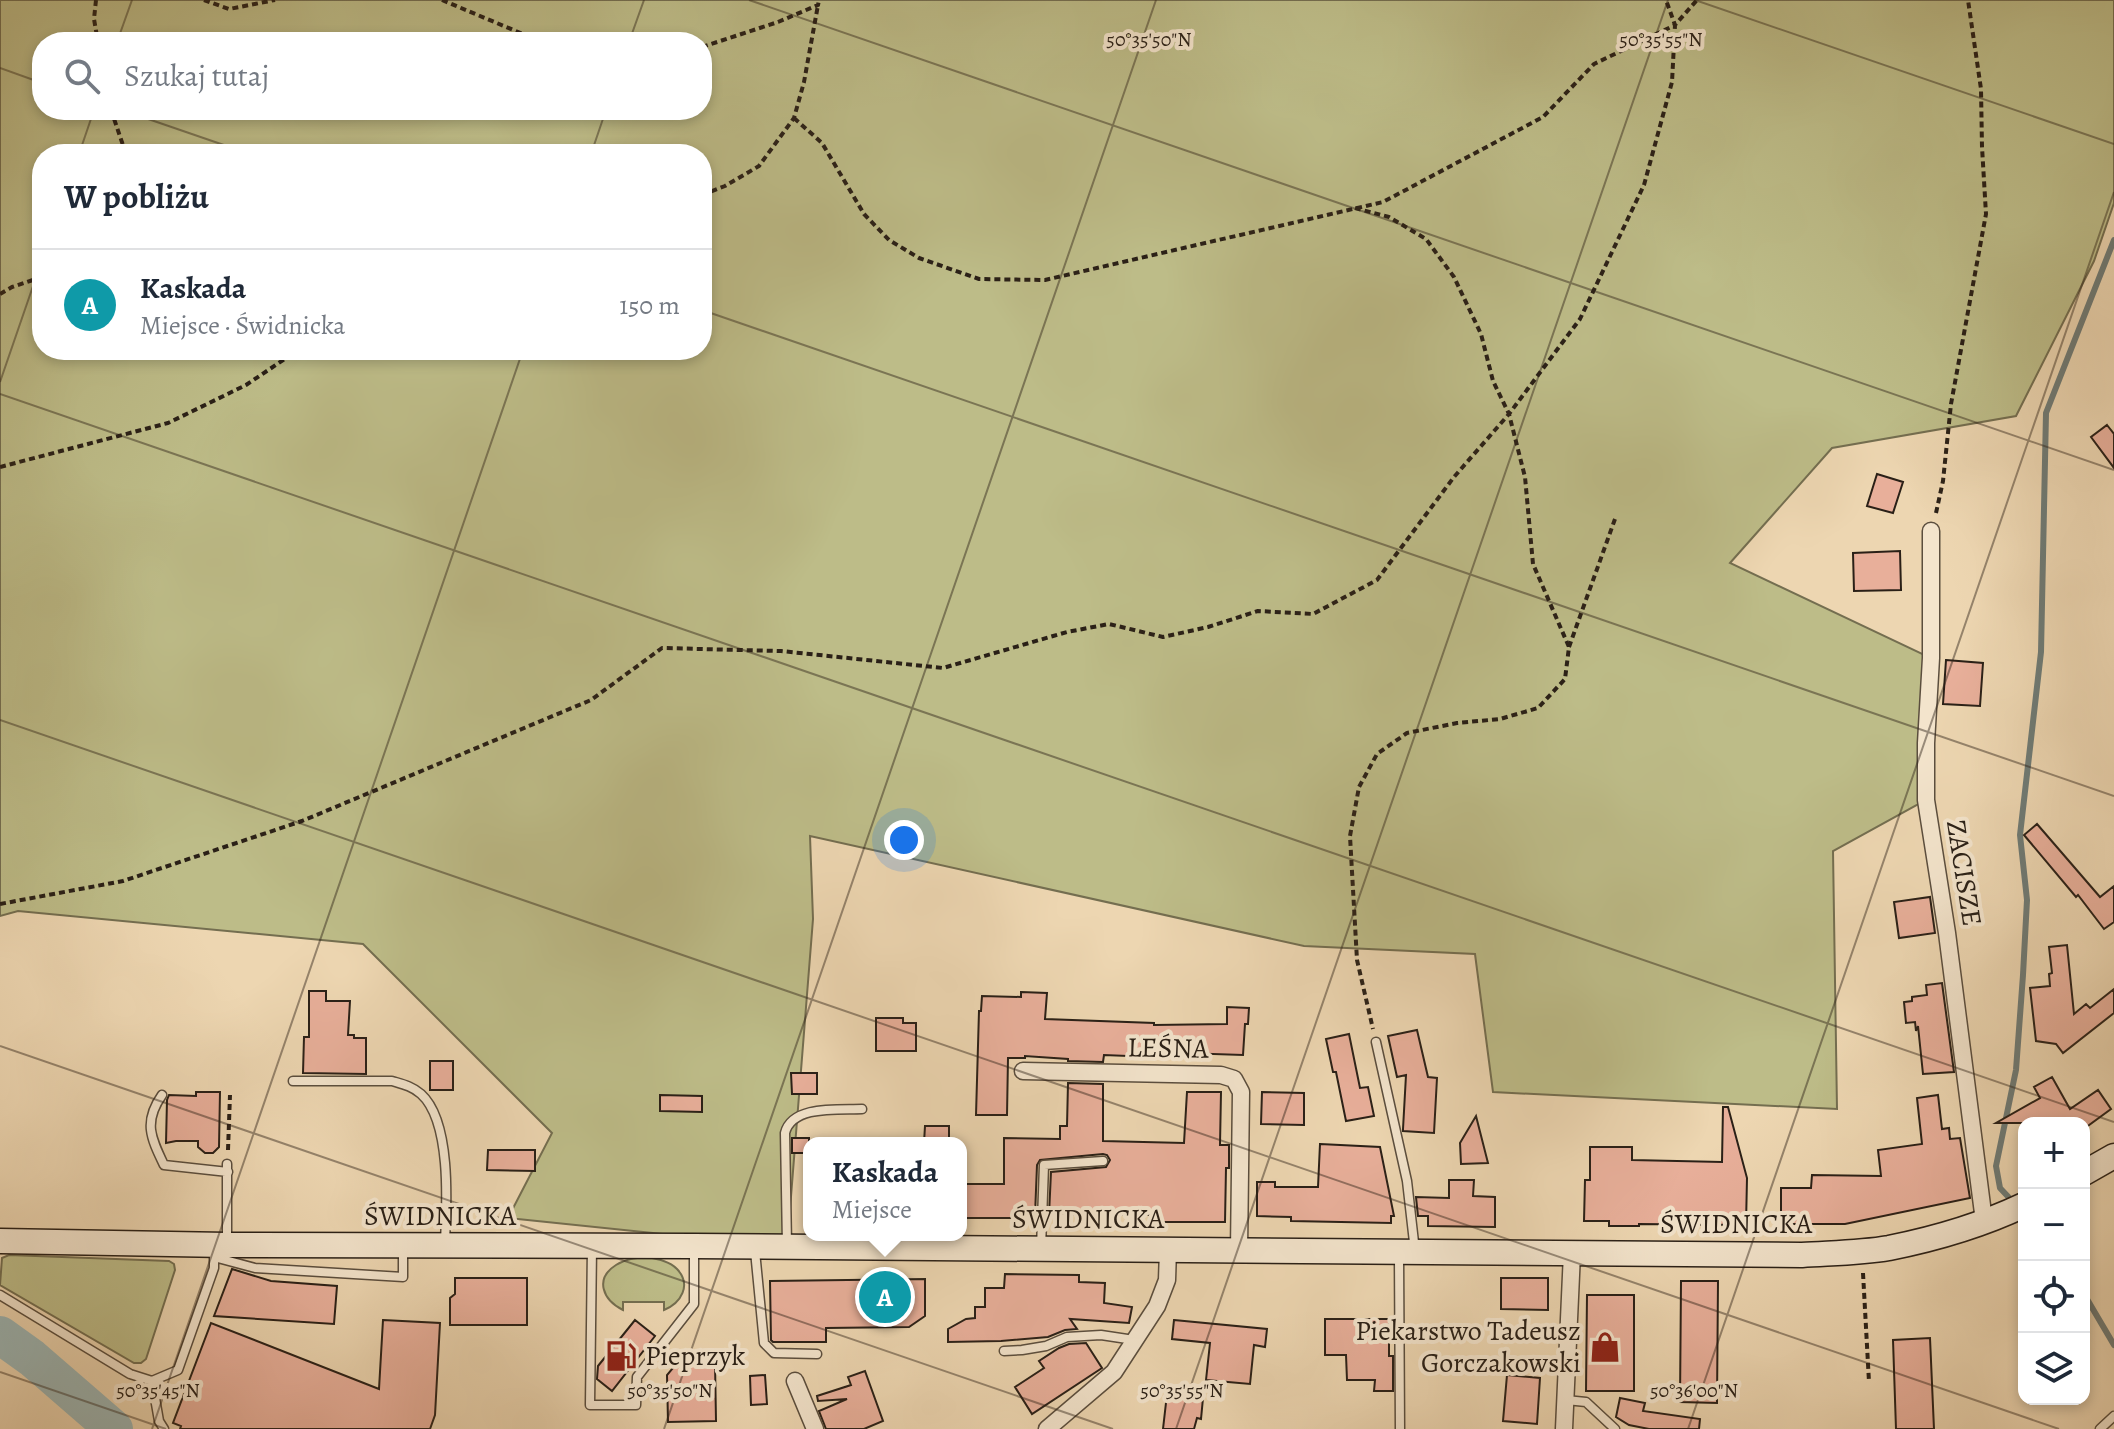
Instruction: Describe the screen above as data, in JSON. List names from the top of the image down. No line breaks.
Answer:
{"streets":{"street":["ZACISZE","LEŚNA","ŚWIDNICKA"]},"crossings":[["ZACISZE","ŚWIDNICKA"],["LEŚNA","ŚWIDNICKA"]],"places":{"shop":["Piekarstwo Tadeusz Gorczakowski"],"fuel station":["Pieprzyk"]},"page":{"search":"Szukaj tutaj","heading":"W pobliżu","list":[{"mark":"A","name":"Kaskada","note":"Miejsce · Świdnicka","value":"150 m"}],"map_buttons":["+","−"],"popup":["Kaskada","Miejsce"],"pins":"A"},"coordinates":["50°35'50\"N","50°35'55\"N","50°35'45\"N","50°36'00\"N"]}
